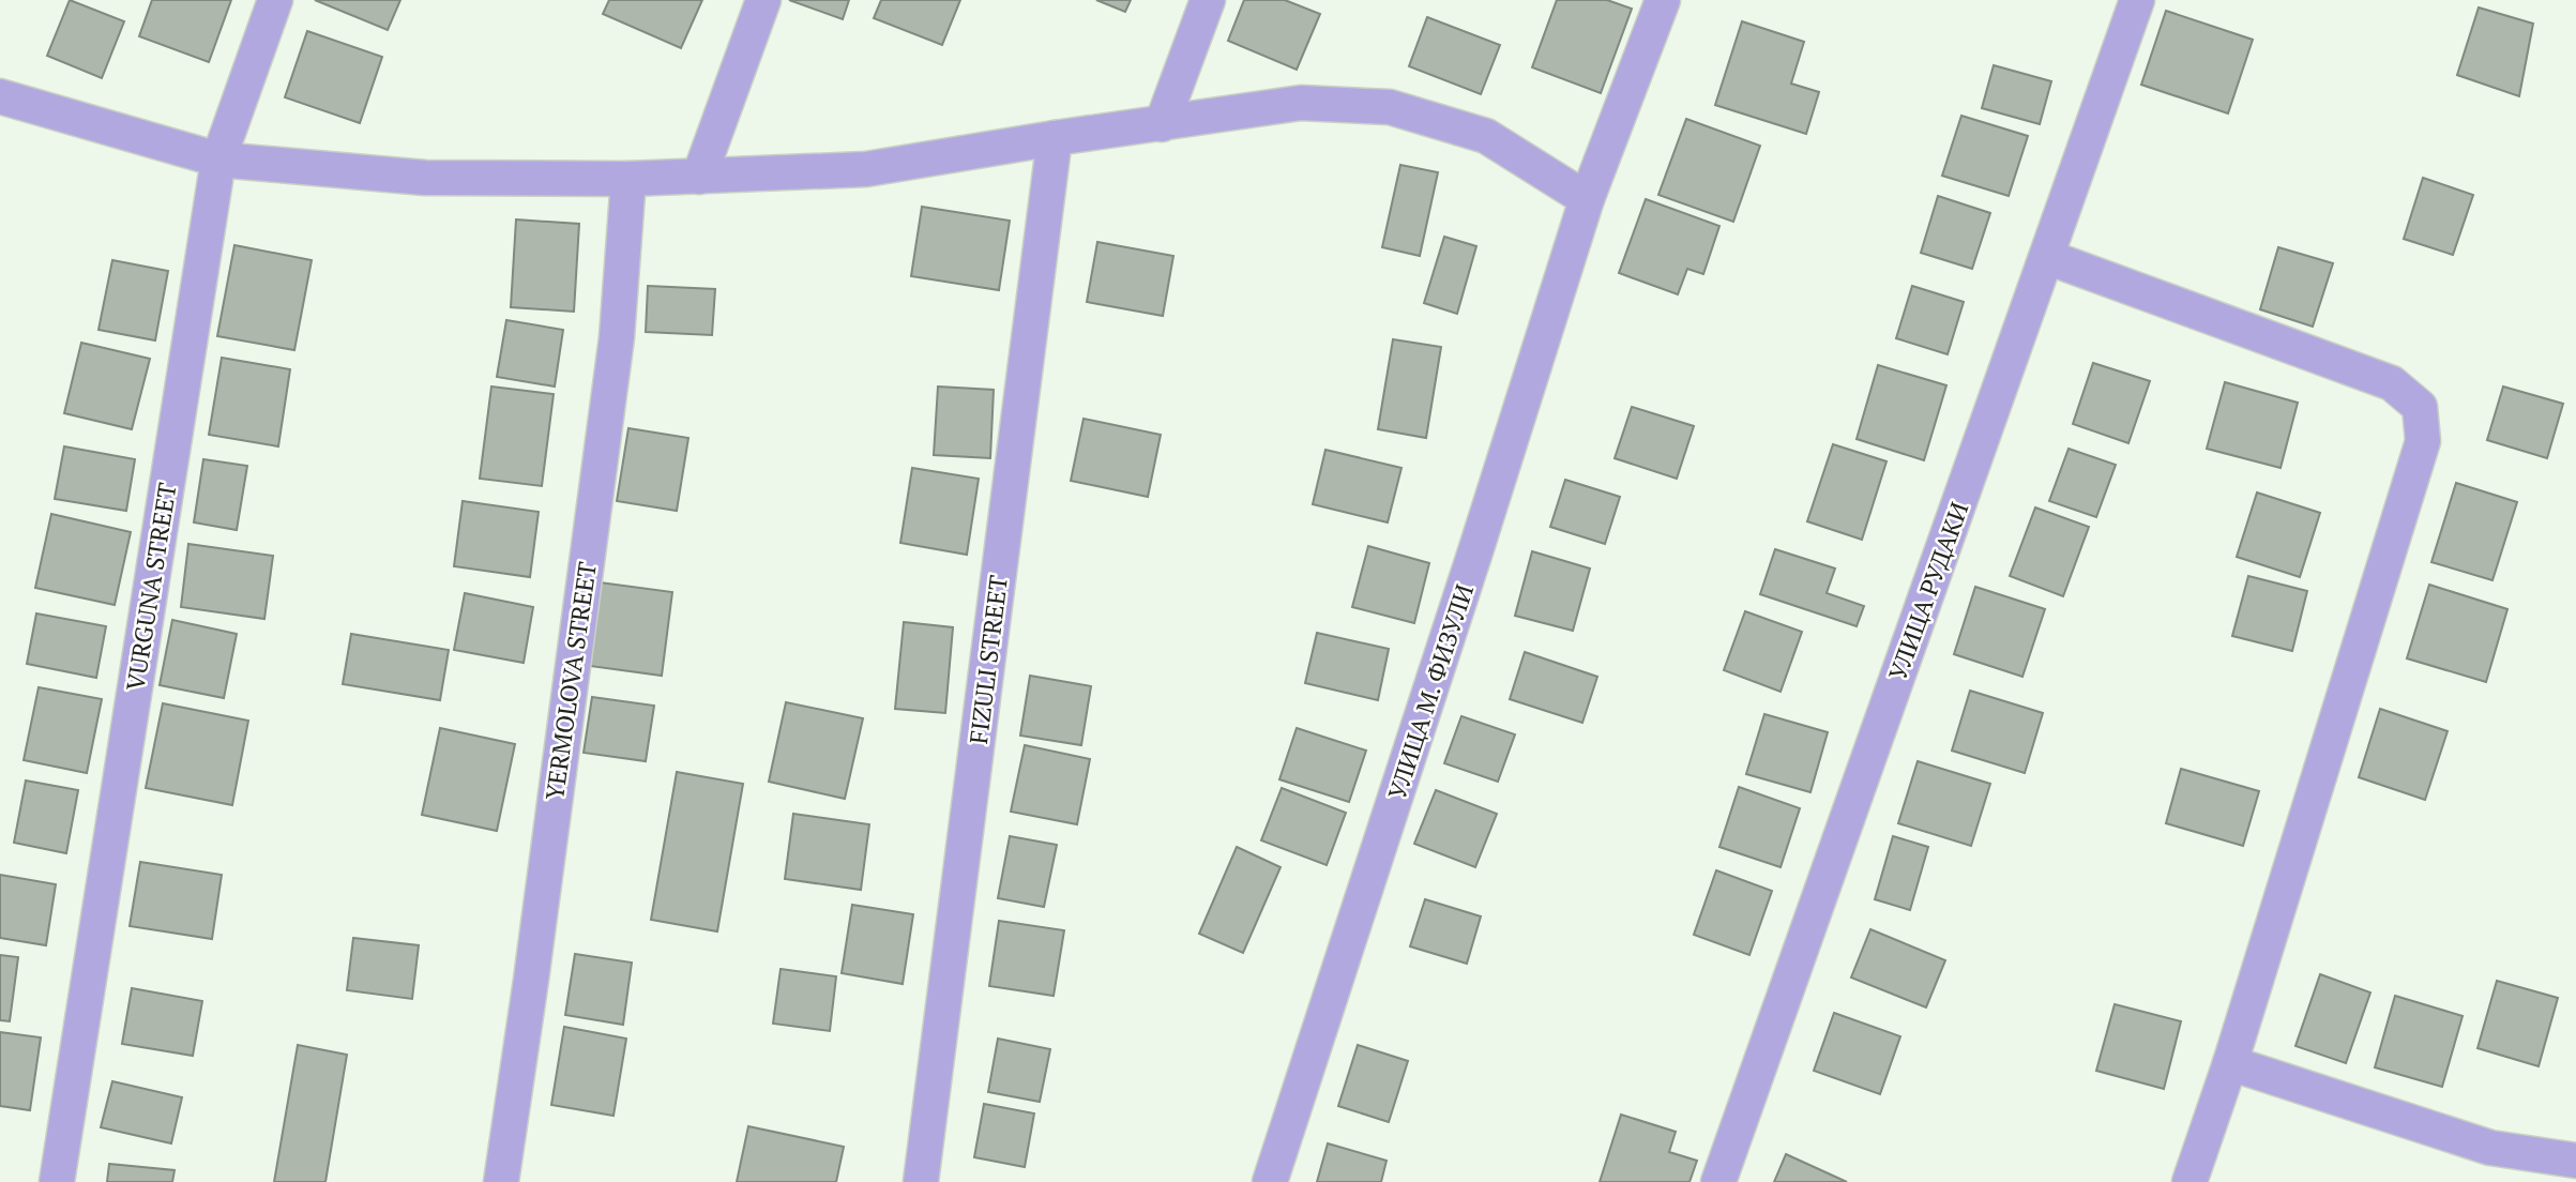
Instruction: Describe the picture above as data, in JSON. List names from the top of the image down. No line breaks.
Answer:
{"streets":{"street":["VURGUNA STREET","УЛИЦА РУДАКИ","FIZULI STREET","YERMOLOVA STREET","УЛИЦА М. ФИЗУЛИ"]}}
